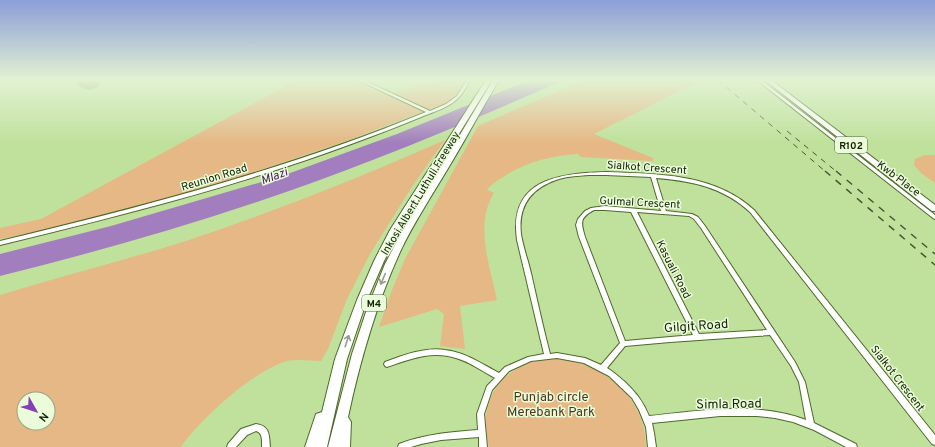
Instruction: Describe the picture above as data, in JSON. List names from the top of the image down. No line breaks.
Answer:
{"streets":{"highway":["Inkosi Albert Luthuli Freeway","M4"],"main road":["R102"],"street":["Sialkot Crescent","Reunion Road","Kwb Place","Gulmal Crescent","Kasuali Road","Gilgit Road","Simla Road"]},"crossings":[["Gulmal Crescent","Kasuali Road"],["Gulmal Crescent","Gilgit Road"],["Gulmal Crescent","Simla Road"],["Kasuali Road","Gilgit Road"]],"water":["Mlazi"],"parks":["Punjab circle Merebank Park"],"north":"bottom right"}
